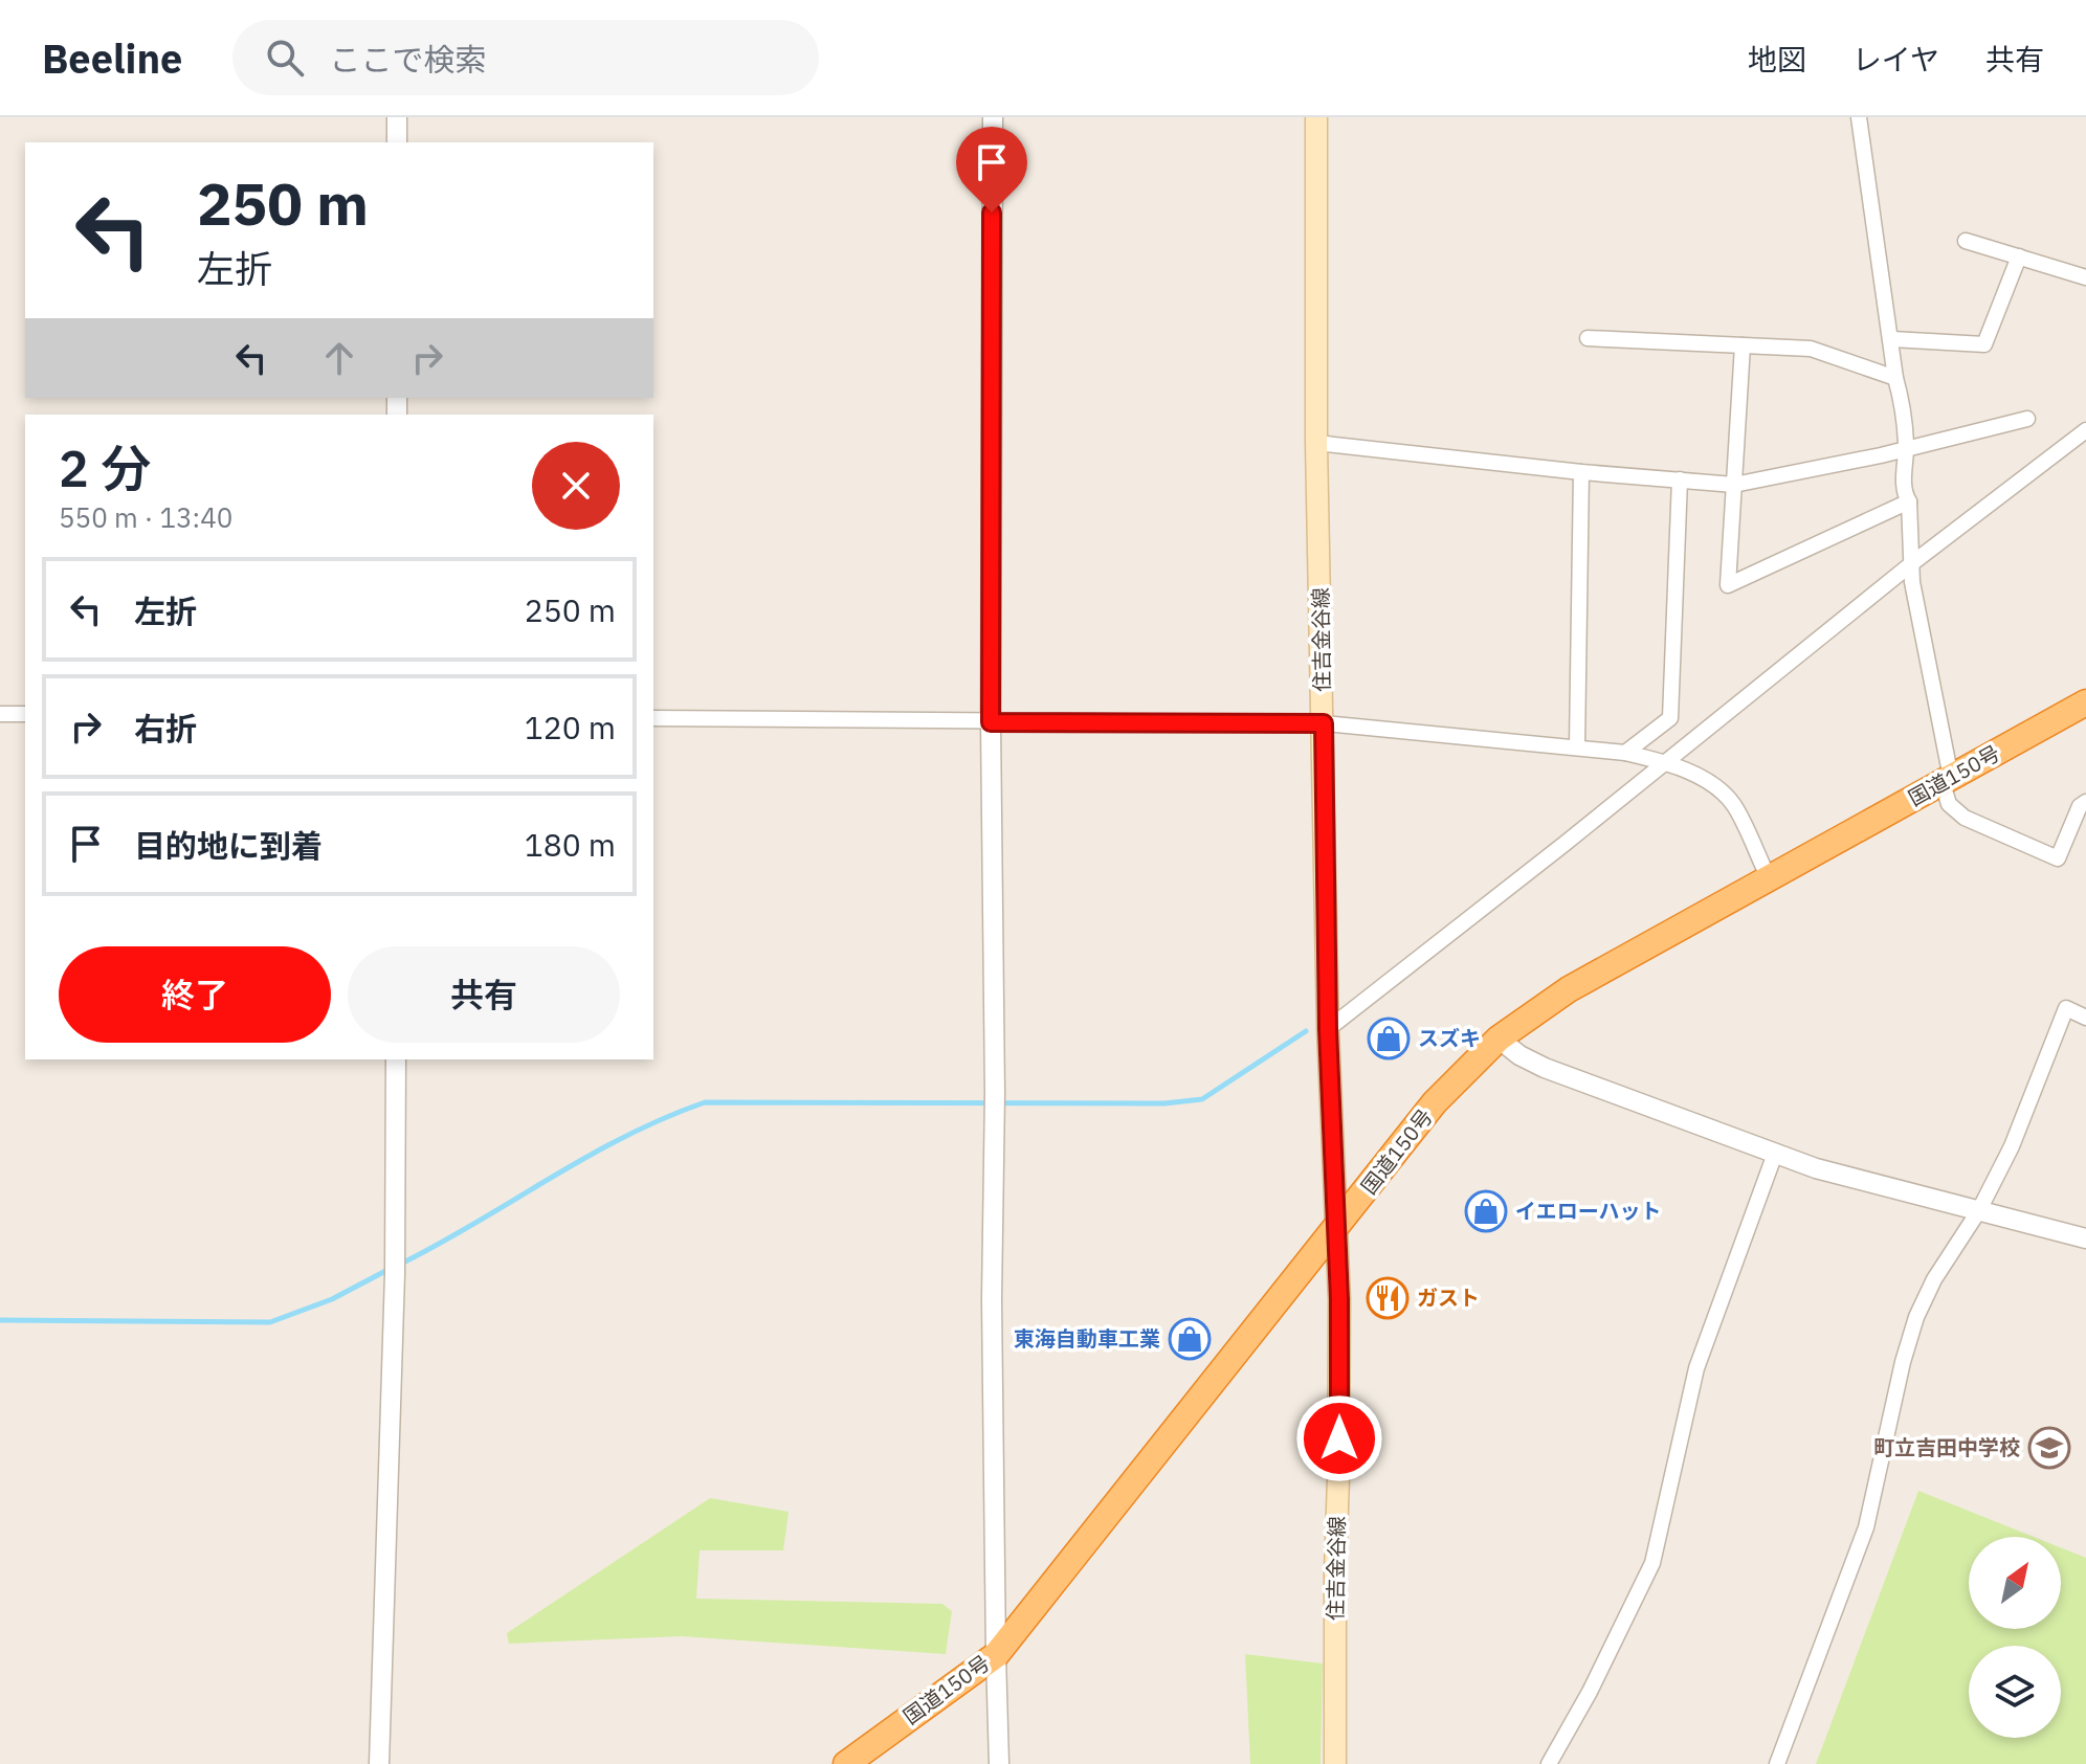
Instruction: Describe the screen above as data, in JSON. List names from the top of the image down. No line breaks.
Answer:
{"streets":{"highway":["国道150号"],"main road":["住吉金谷線"]},"crossings":[["住吉金谷線","国道150号"]],"places":{"shop":["スズキ","イエローハット","東海自動車工業"],"restaurant":["ガスト"],"school or university":["町立吉田中学校"]},"north":"top right","page":{"header":"Beeline","search":"ここで検索","nav":["地図","レイヤ","共有"],"turn":["250 m","左折"],"heading":["2 分","550 m · 13:40"],"list":[{"name":"左折","value":"250 m"},{"name":"右折","value":"120 m"},{"name":"目的地に到着","value":"180 m"}],"buttons":["終了","共有"]}}
